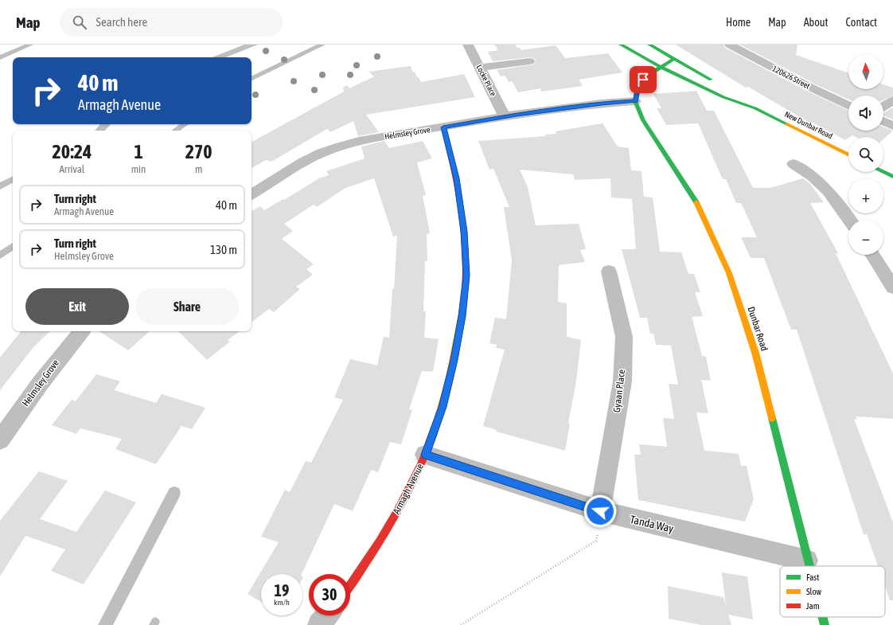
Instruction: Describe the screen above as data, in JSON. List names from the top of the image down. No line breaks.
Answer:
{"streets":{"street":["120626 Street","Locke Place","New Dunbar Road","Helmsley Grove","Dunbar Road","Gyaan Place","Armagh Avenue","Tanda Way"]},"crossings":[["Locke Place","Helmsley Grove"],["Helmsley Grove","Dunbar Road"],["Helmsley Grove","Armagh Avenue"],["Dunbar Road","Tanda Way"],["Gyaan Place","Tanda Way"],["Armagh Avenue","Tanda Way"]],"legend":["Fast","Slow","Jam"],"north":"top","page":{"header":"Map","search":"Search here","nav":["Home","Map","About","Contact"],"map_buttons":["+","−"],"turn":["40 m","Armagh Avenue"],"eta":["20:24","Arrival","1","min","270","m"],"list":[{"name":"Turn right","note":"Armagh Avenue","value":"40 m"},{"name":"Turn right","note":"Helmsley Grove","value":"130 m"}],"buttons":["Exit","Share"],"speed":"19 km/h","limit":"30"}}
